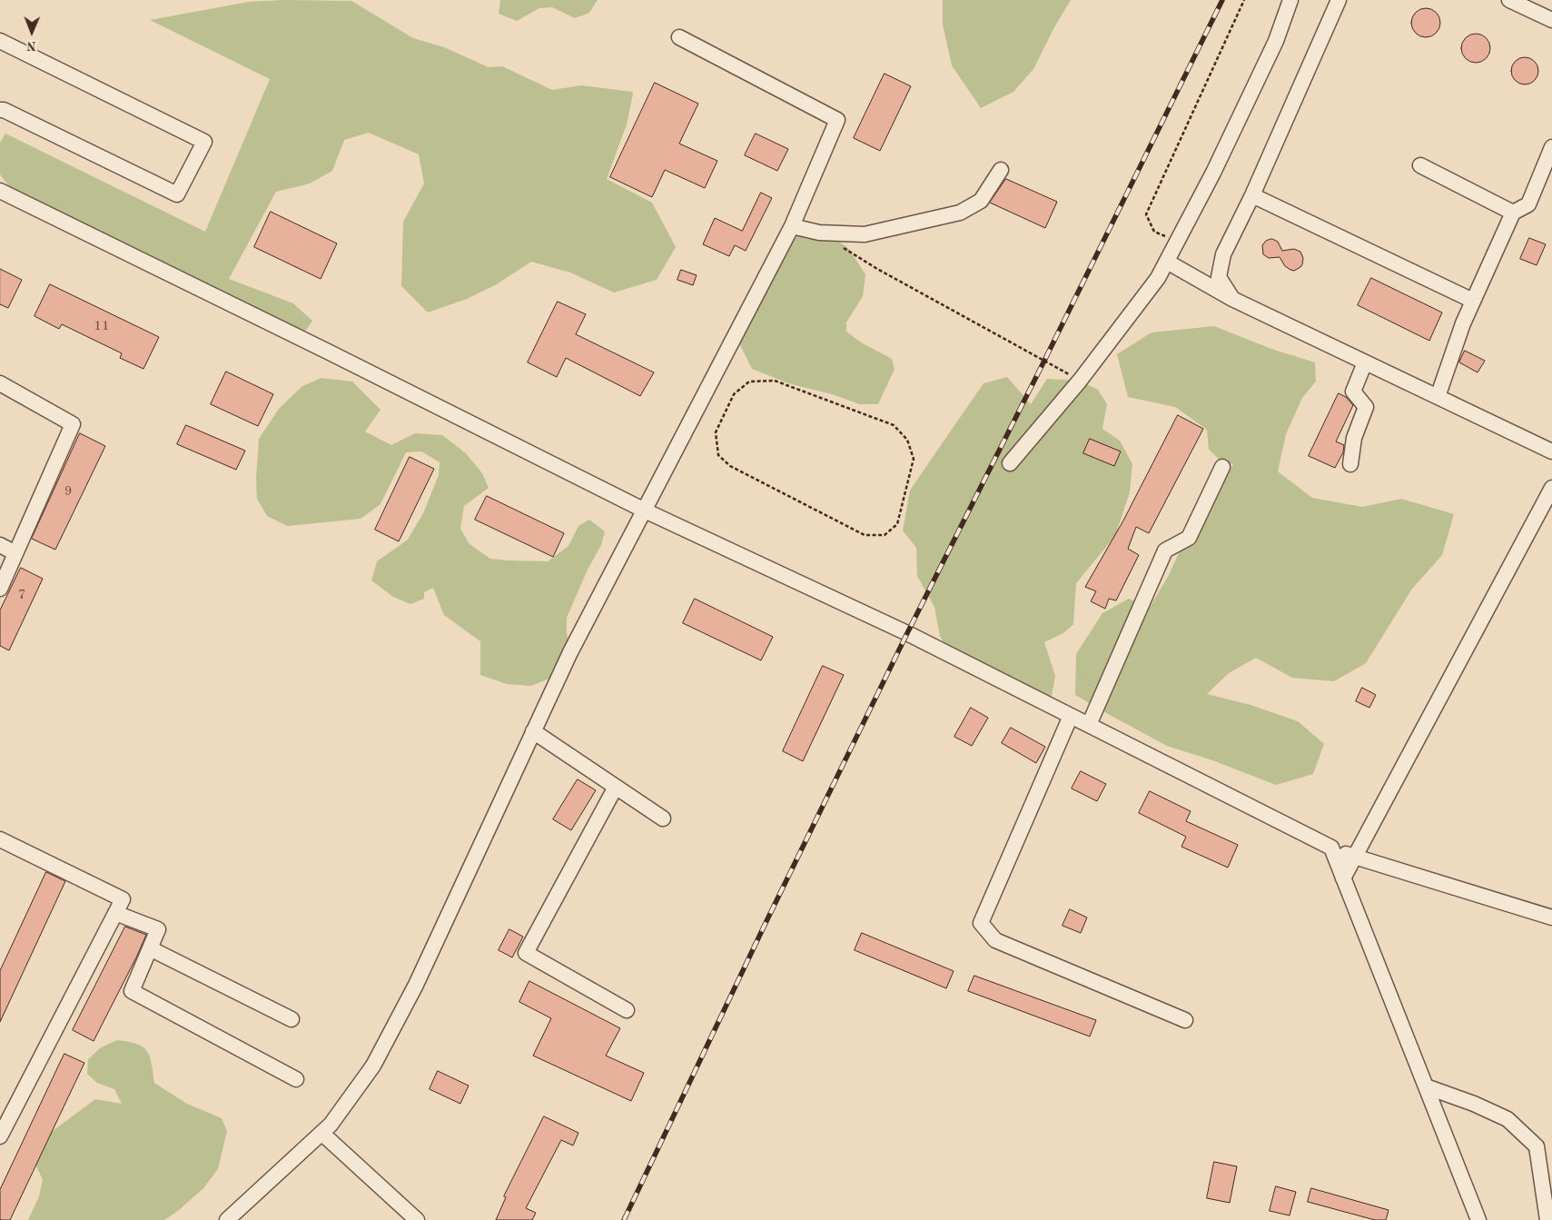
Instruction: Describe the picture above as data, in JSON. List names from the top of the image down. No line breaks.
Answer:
{"house_numbers":["11","9","7"],"north":"bottom"}
